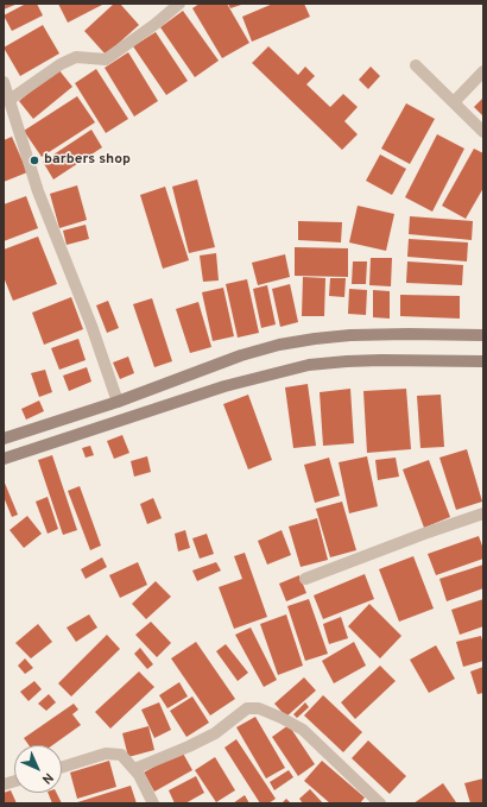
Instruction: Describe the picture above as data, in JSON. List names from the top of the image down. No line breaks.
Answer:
{"places":["barbers shop"],"north":"bottom right"}
